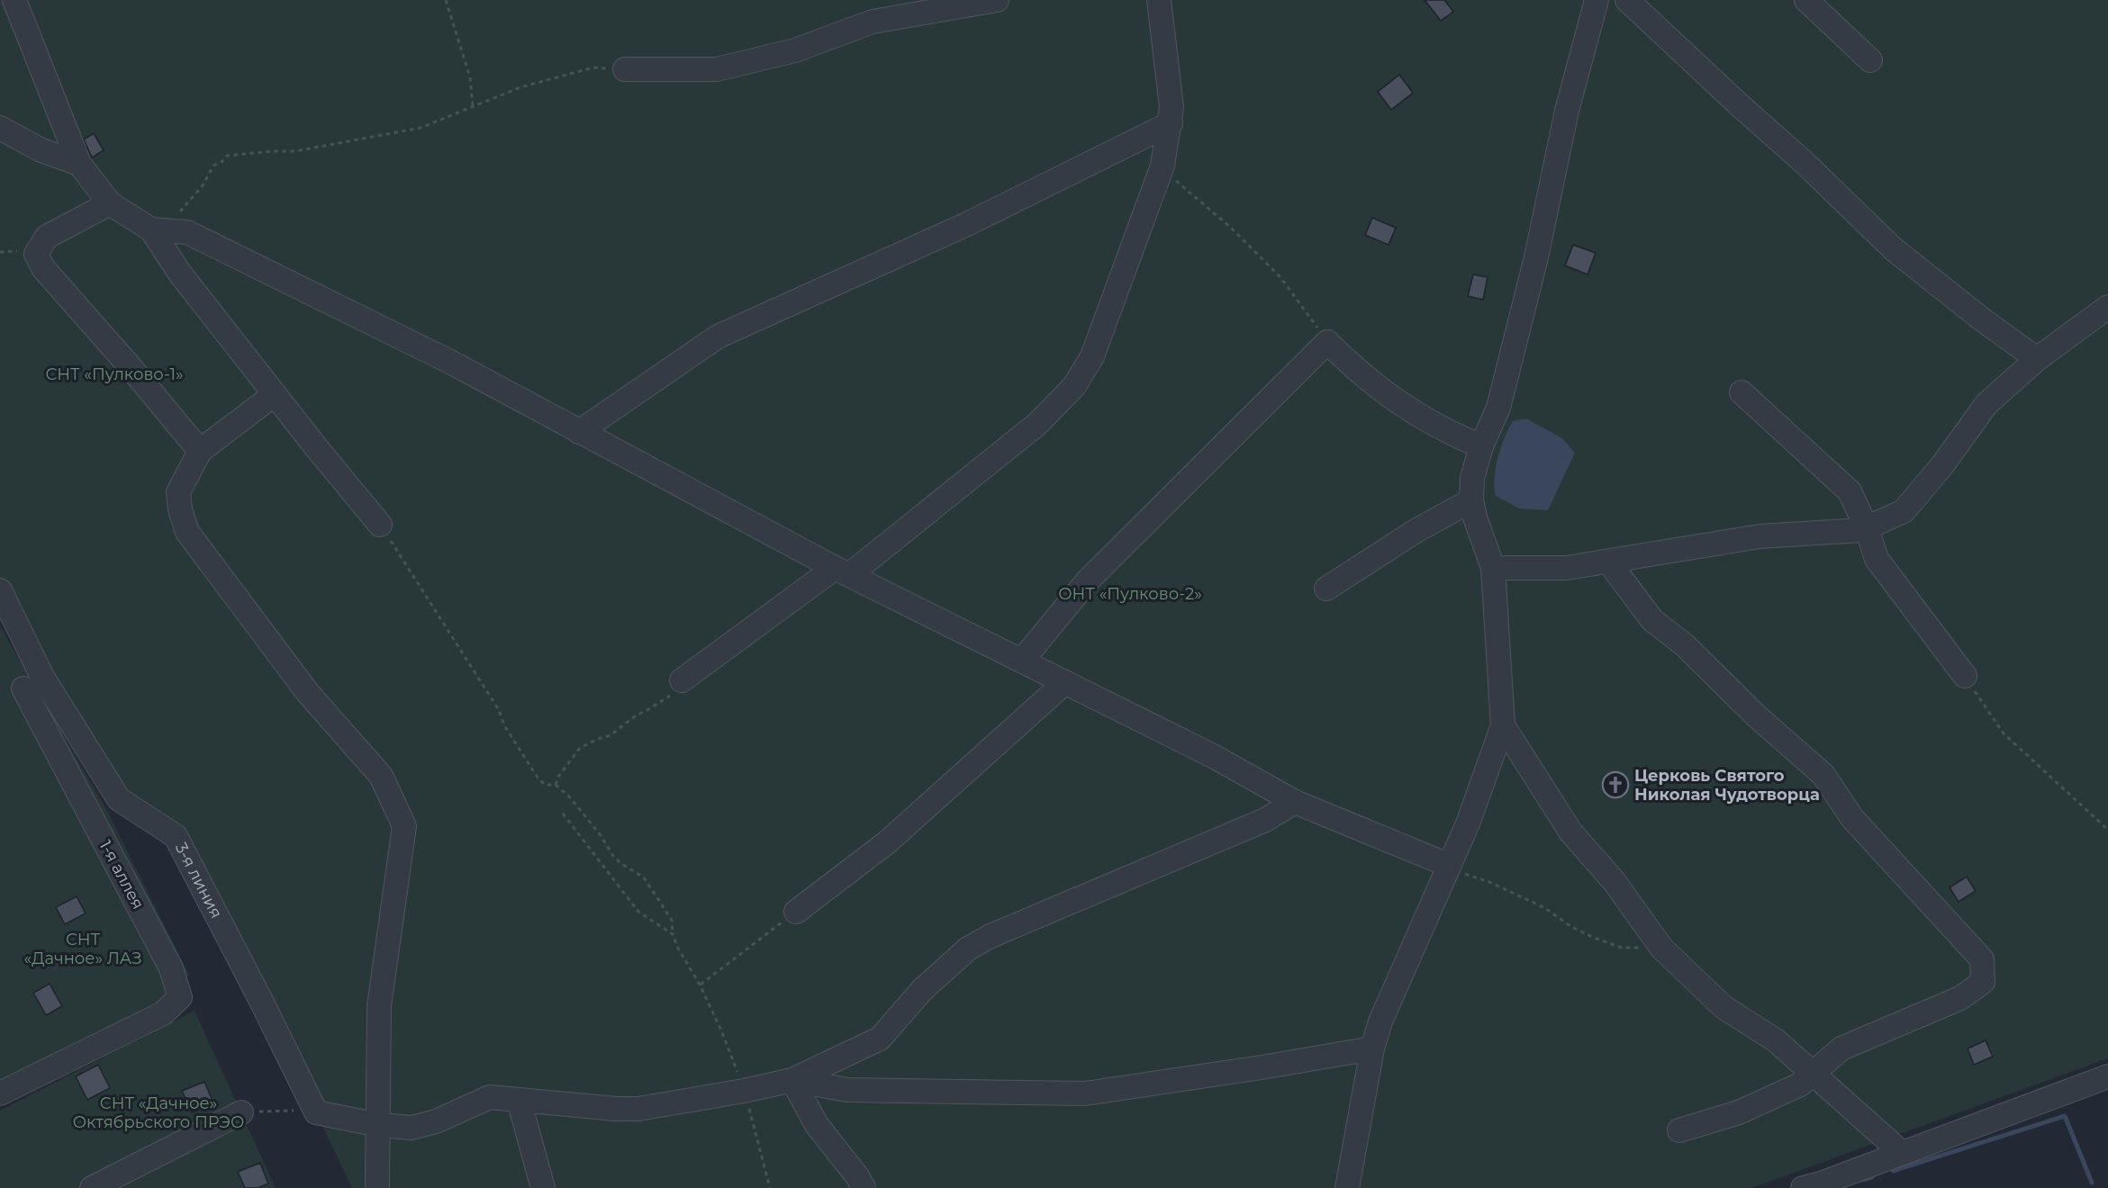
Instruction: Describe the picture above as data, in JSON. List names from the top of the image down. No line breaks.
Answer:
{"streets":{"street":["1-я аллея","3-я линия"]},"parks":["СНТ «Пулково-1»","ОНТ «Пулково-2»","СНТ «Дачное» ЛАЗ","СНТ «Дачное» Октябрьского ПРЭО"],"places":{"church":["Церковь Святого Николая Чудотворца"]}}
